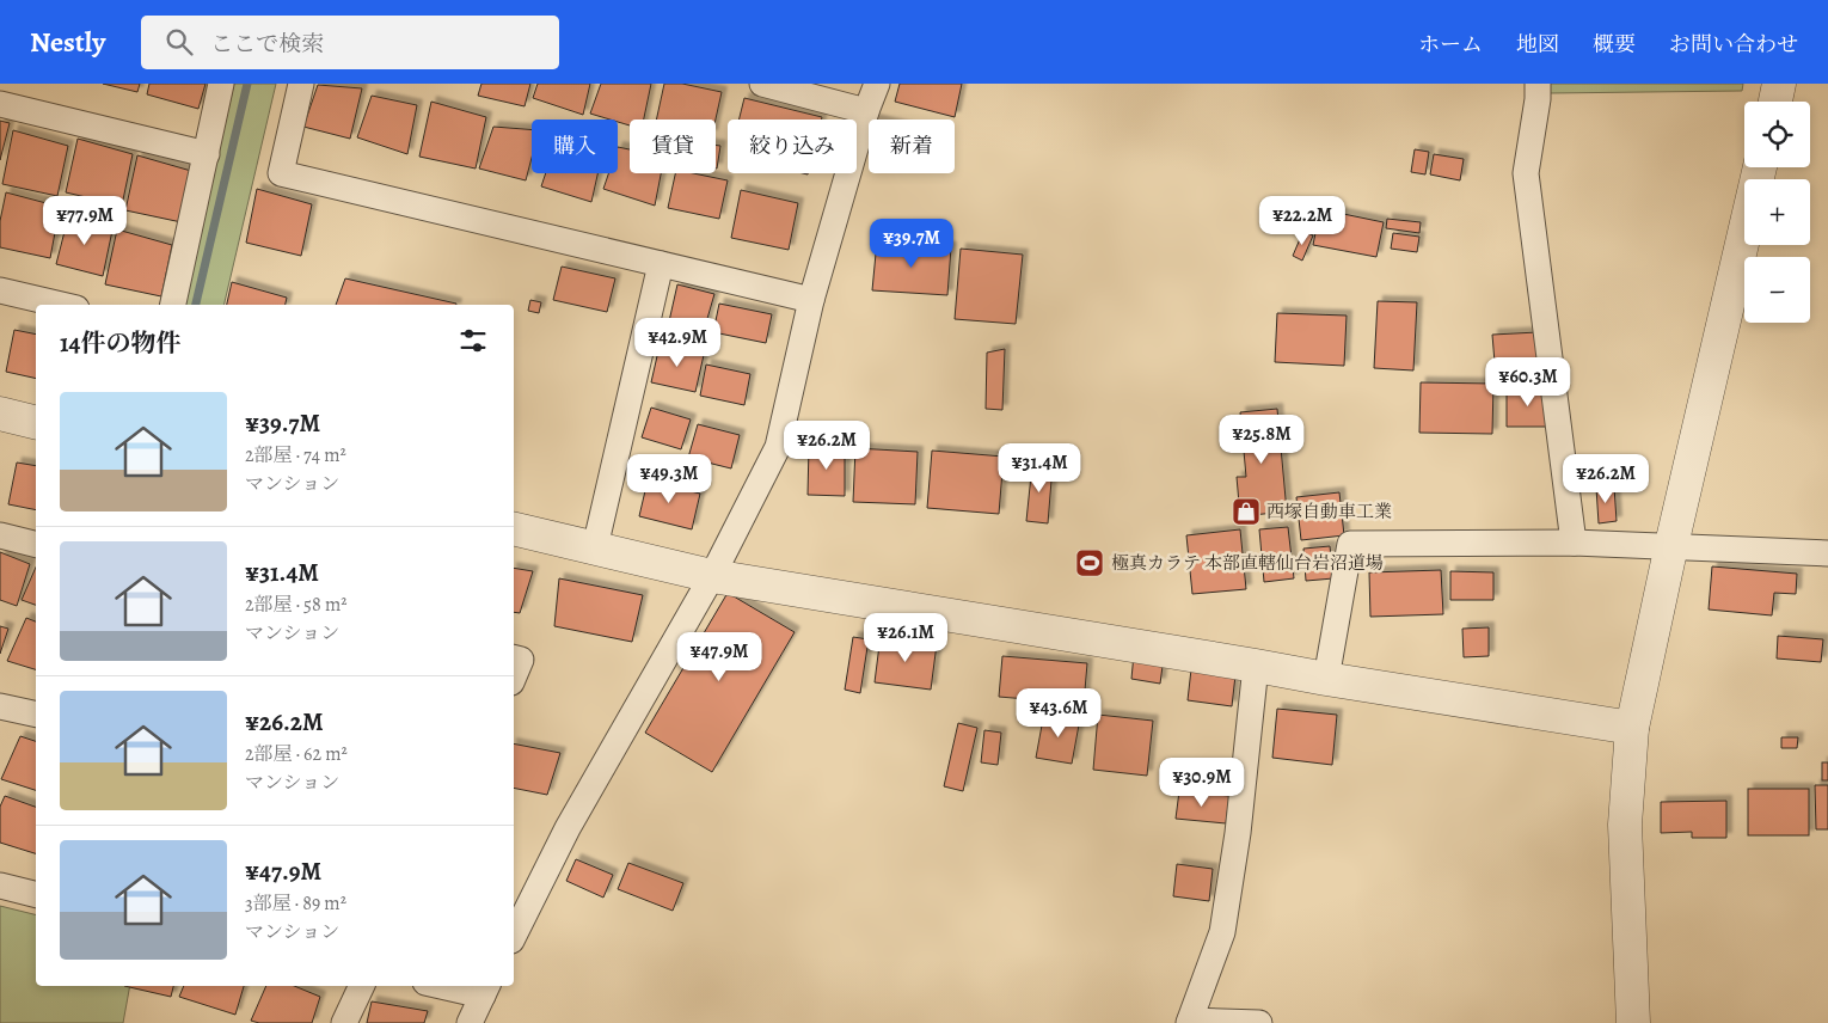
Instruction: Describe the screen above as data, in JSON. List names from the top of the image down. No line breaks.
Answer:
{"places":{"shop":["西塚自動車工業"],"sports":["極真カラテ 本部直轄仙台岩沼道場"]},"page":{"header":"Nestly","search":"ここで検索","nav":["ホーム","地図","概要","お問い合わせ"],"map_buttons":["+","−"],"chip":["購入","賃貸","絞り込み","新着"],"price":["¥77.9M","¥22.2M","¥39.7M","¥42.9M","¥60.3M","¥25.8M","¥26.2M","¥31.4M","¥49.3M","¥26.2M","¥26.1M","¥47.9M","¥43.6M","¥30.9M"],"heading":"14件の物件","list":[{"name":"¥39.7M","note":"2部屋 · 74 m² · マンション"},{"name":"¥31.4M","note":"2部屋 · 58 m² · マンション"},{"name":"¥26.2M","note":"2部屋 · 62 m² · マンション"},{"name":"¥47.9M","note":"3部屋 · 89 m² · マンション"}]}}
